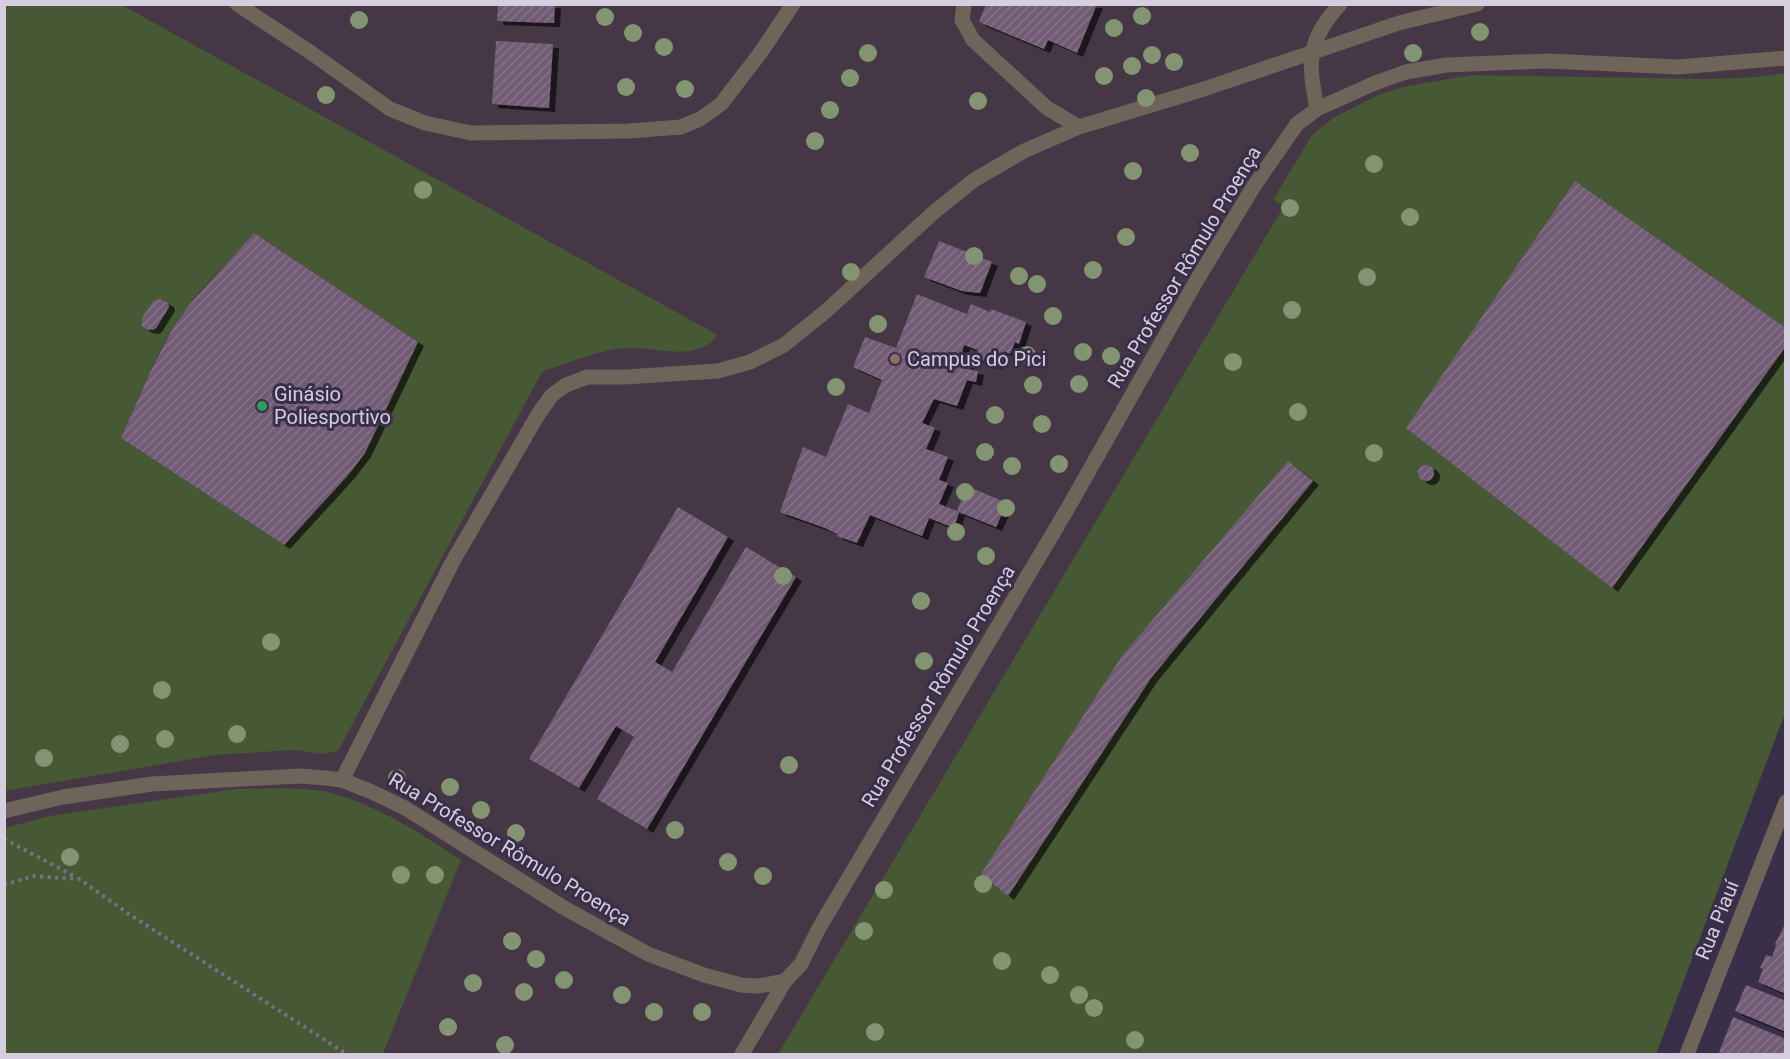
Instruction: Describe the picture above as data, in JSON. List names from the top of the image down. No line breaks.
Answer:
{"streets":{"street":["Rua Professor Rômulo Proença","Rua Piauí"]},"places":["Campus do Pici","Ginásio Poliesportivo"]}
